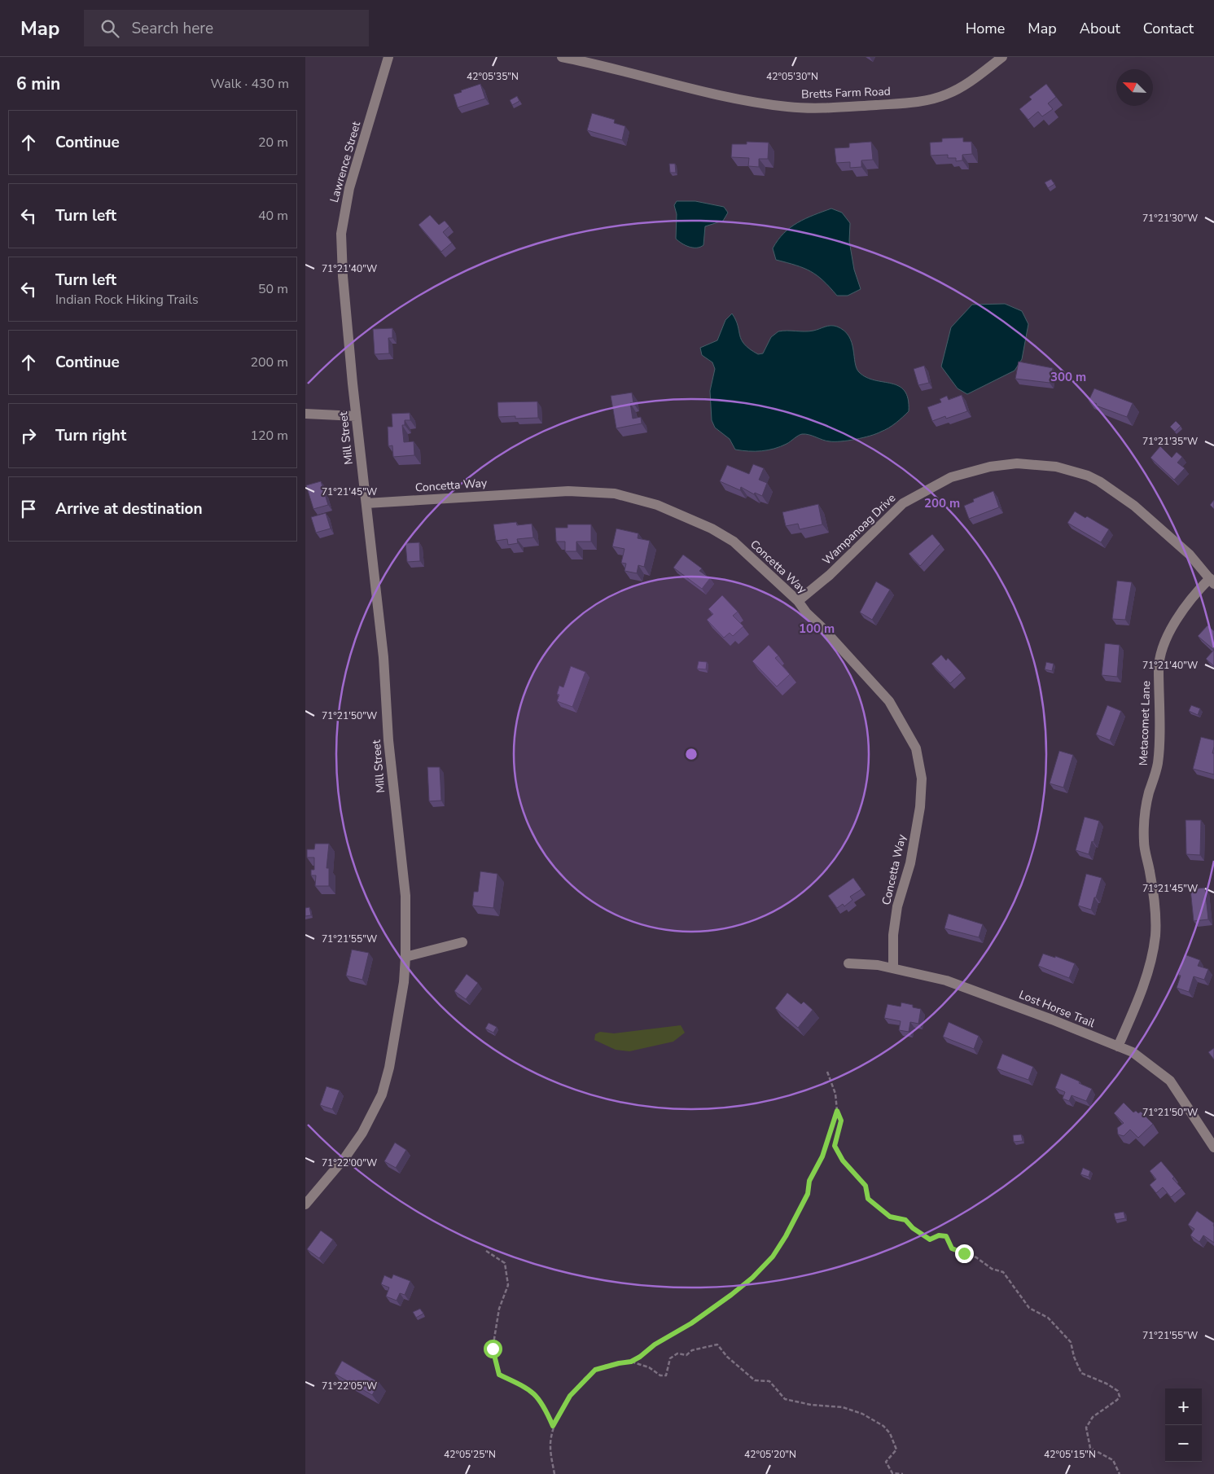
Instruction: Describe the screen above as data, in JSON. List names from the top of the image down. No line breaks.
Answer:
{"streets":{"street":["Bretts Farm Road","Lawrence Street","Mill Street","Concetta Way","Wampanoag Drive","Metacomet Lane","Lost Horse Trail"]},"crossings":[["Lawrence Street","Mill Street"],["Mill Street","Concetta Way"],["Concetta Way","Wampanoag Drive"],["Concetta Way","Lost Horse Trail"],["Wampanoag Drive","Metacomet Lane"],["Metacomet Lane","Lost Horse Trail"]],"north":"top left","page":{"header":"Map","search":"Search here","nav":["Home","Map","About","Contact"],"heading":["6 min","Walk · 430 m"],"list":[["Continue","20 m"],["Turn left","40 m"],["Turn left","Indian Rock Hiking Trails","50 m"],["Continue","200 m"],["Turn right","120 m"],"Arrive at destination"],"map_buttons":["+","−"]},"coordinates":["42°05'30\"N","42°05'35\"N","71°21'30\"W","71°21'40\"W","71°21'35\"W","71°21'45\"W","71°21'50\"W","71°21'55\"W","71°22'00\"W","71°22'05\"W","42°05'25\"N","42°05'20\"N","42°05'15\"N"],"rings":["300 m","200 m","100 m"]}
